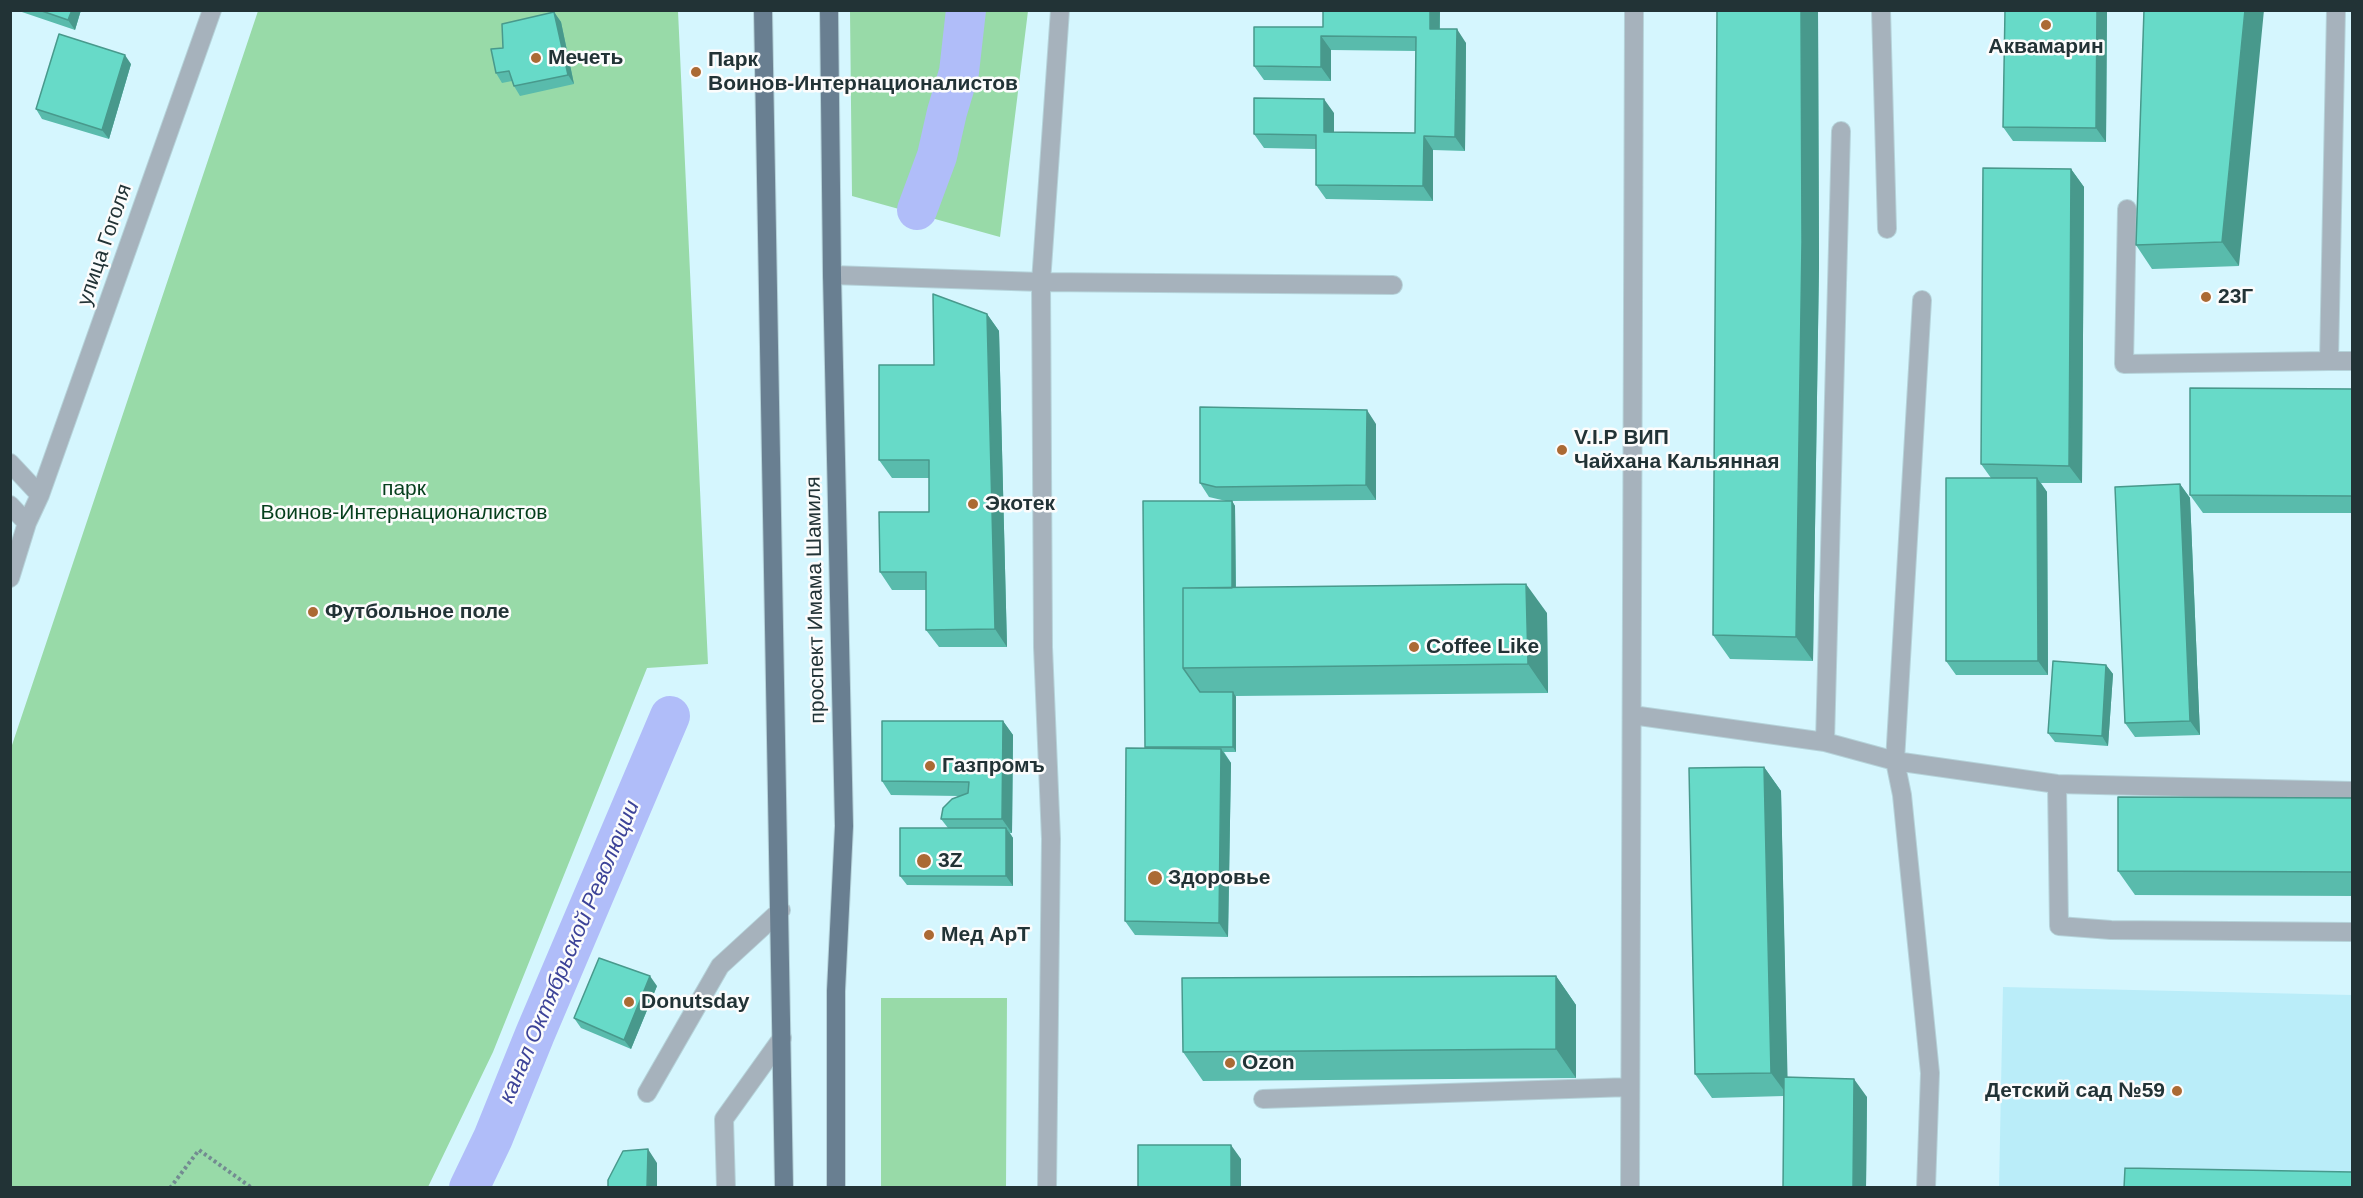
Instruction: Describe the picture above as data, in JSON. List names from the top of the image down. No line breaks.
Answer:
{"streets":{"main road":["проспект Имама Шамиля"],"street":["улица Гоголя"]},"water":["канал Октябрьской Революции"],"parks":["парк Воинов-Интернационалистов"],"places":["Аквамарин","Мечеть","Парк Воинов-Интернационалистов","23Г","V.I.P ВИП Чайхана Кальянная","Экотек","Футбольное поле","Coffee Like","Газпромъ","3Z","Здоровье","Мед АрТ","Donutsday","Ozon","Детский сад №59"]}
